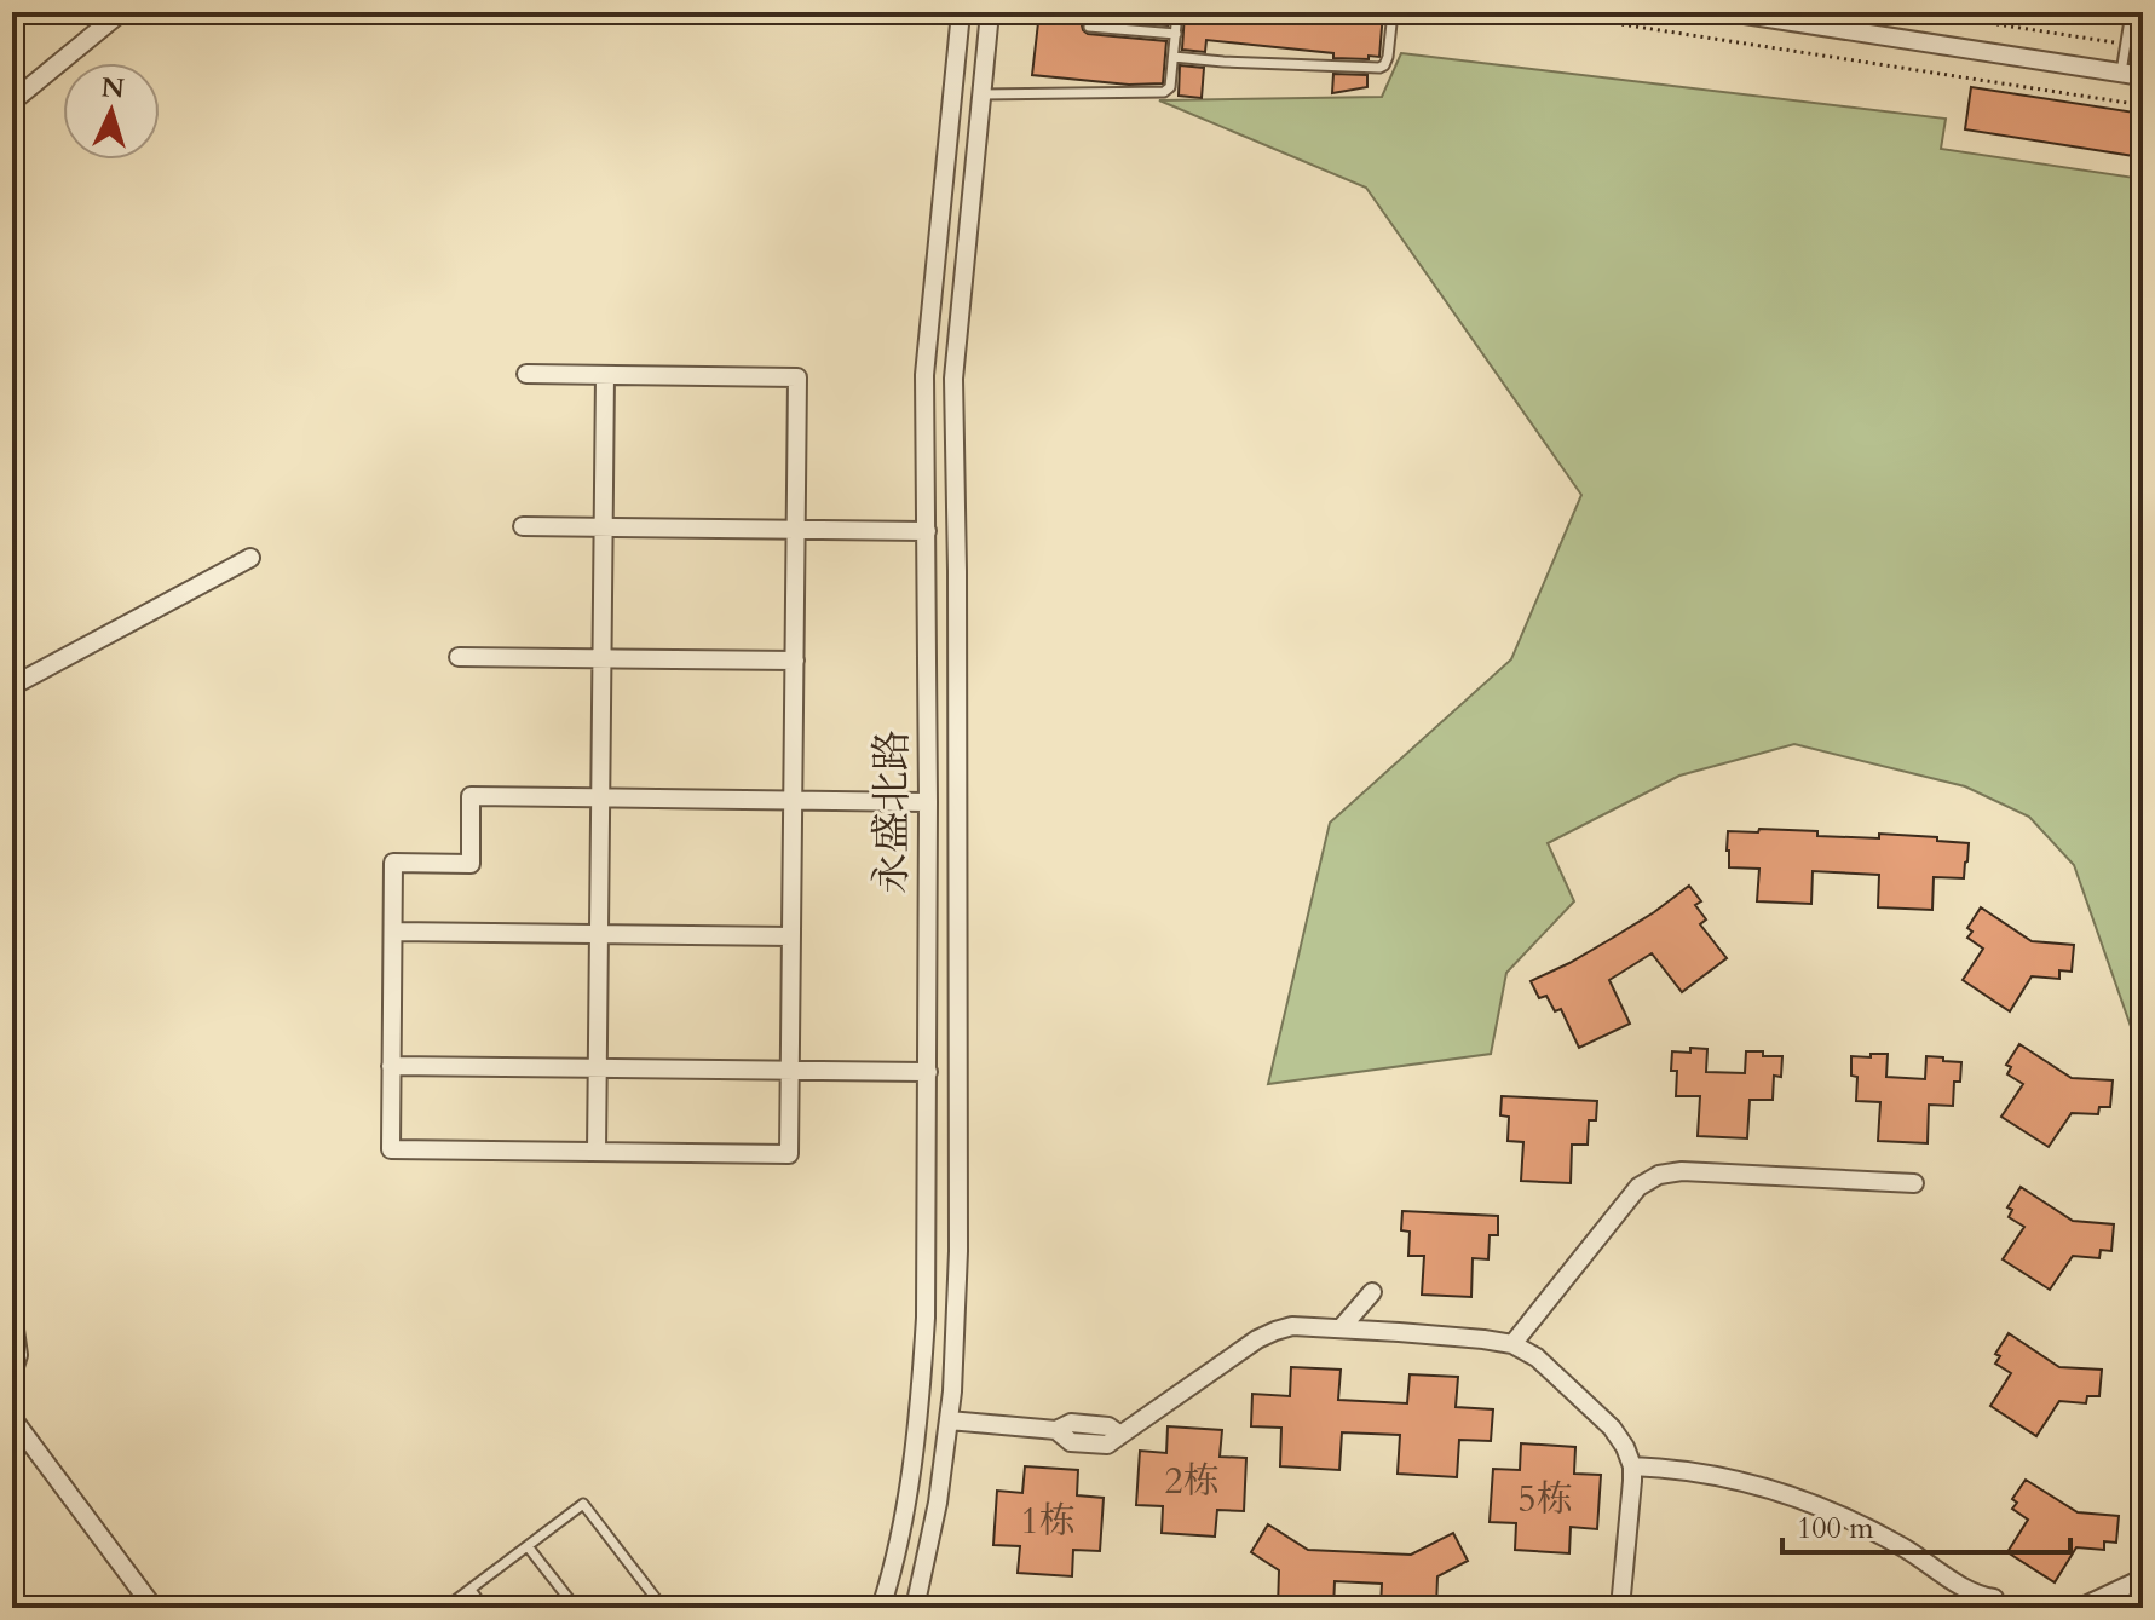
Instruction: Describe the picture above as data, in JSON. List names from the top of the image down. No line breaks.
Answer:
{"streets":{"street":["永盛北路"]},"house_numbers":["2栋","5栋","1栋"],"scale_bar":"100 m","north":"top"}
